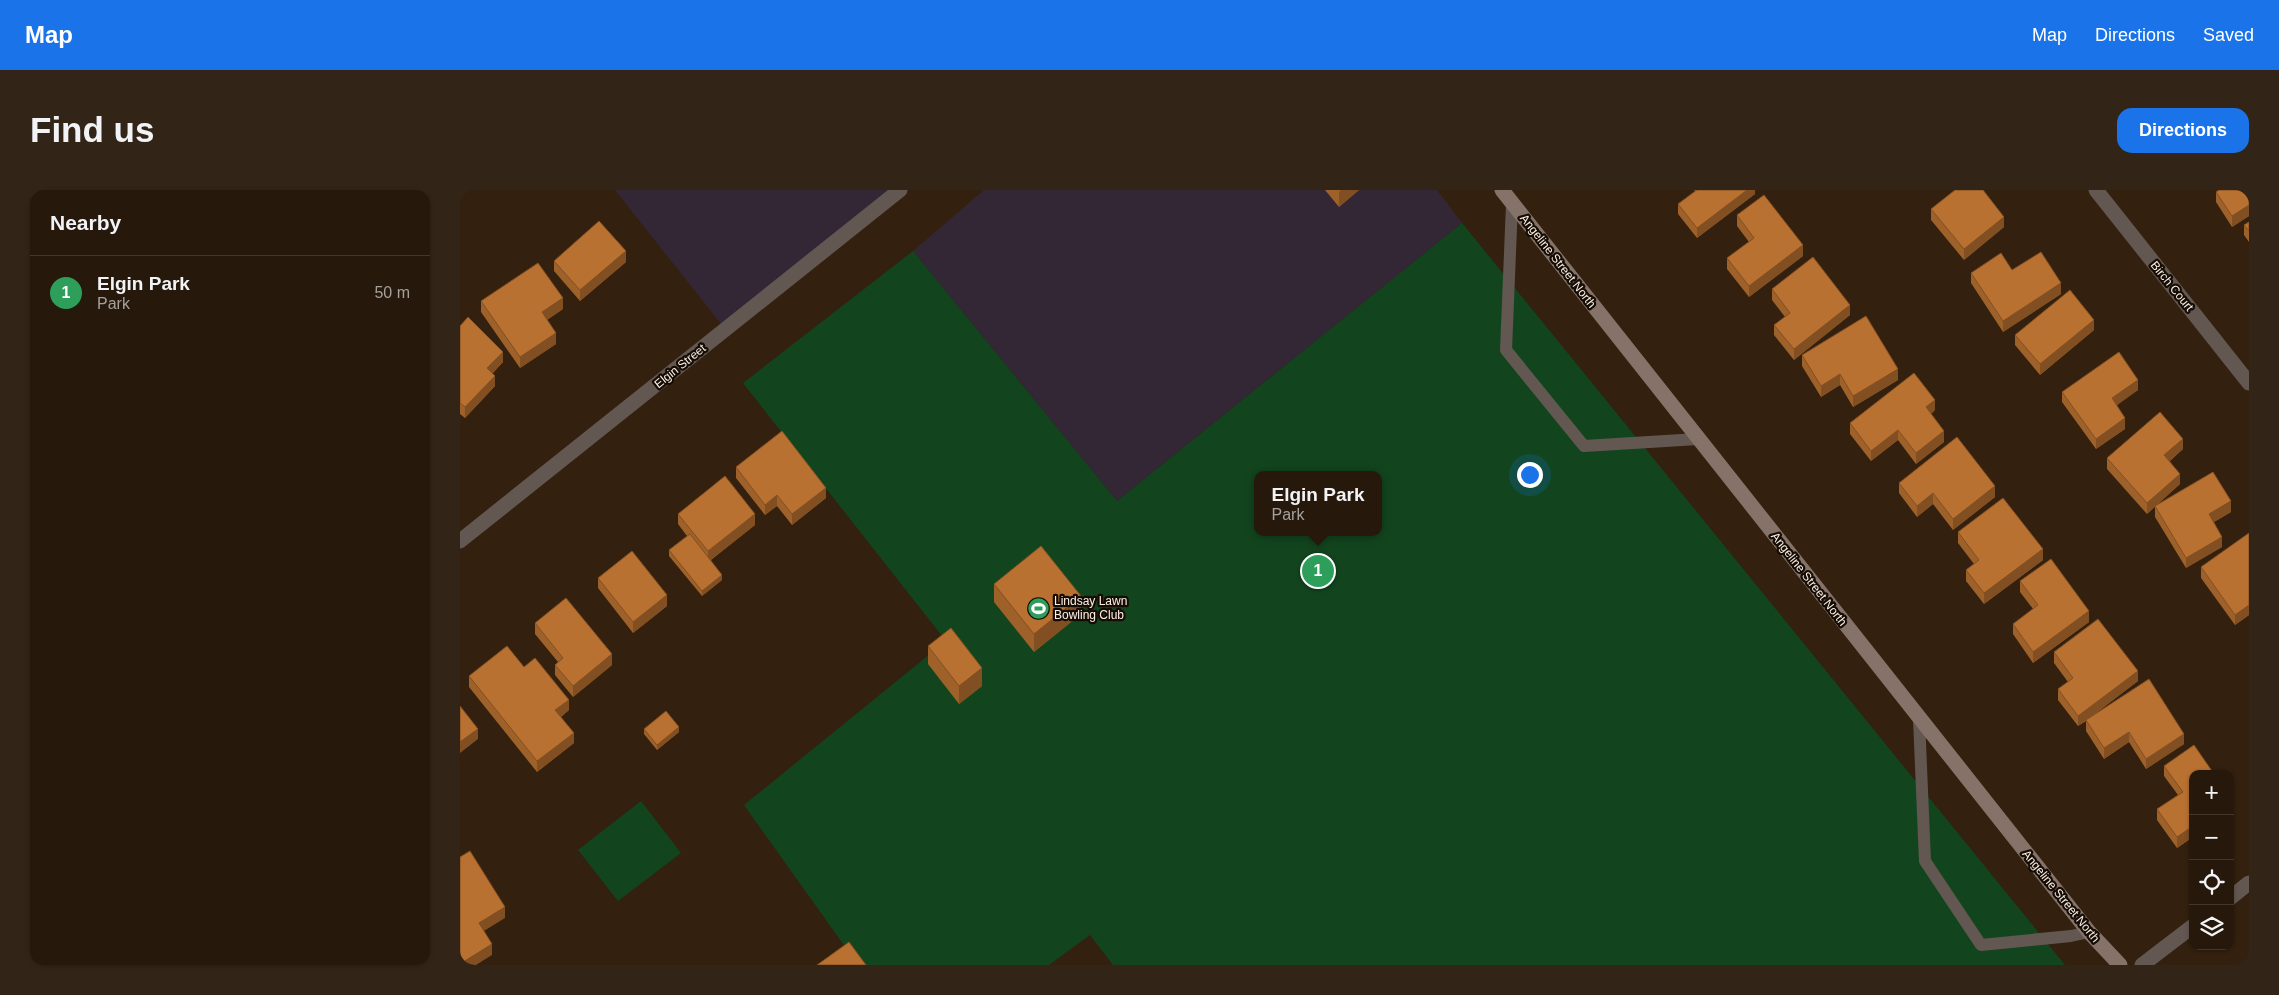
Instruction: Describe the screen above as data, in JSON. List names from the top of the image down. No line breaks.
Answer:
{"streets":{"main road":["Angeline Street North"],"street":["Birch Court","Elgin Street"]},"places":{"sports":["Lindsay Lawn Bowling Club"]},"page":{"header":"Map","nav":["Map","Directions","Saved"],"buttons":"Directions","title":"Find us","heading":"Nearby","list":[{"mark":"1","name":"Elgin Park","note":"Park","value":"50 m"}],"popup":["Elgin Park","Park"],"pins":"1","map_buttons":["+","−"]}}
